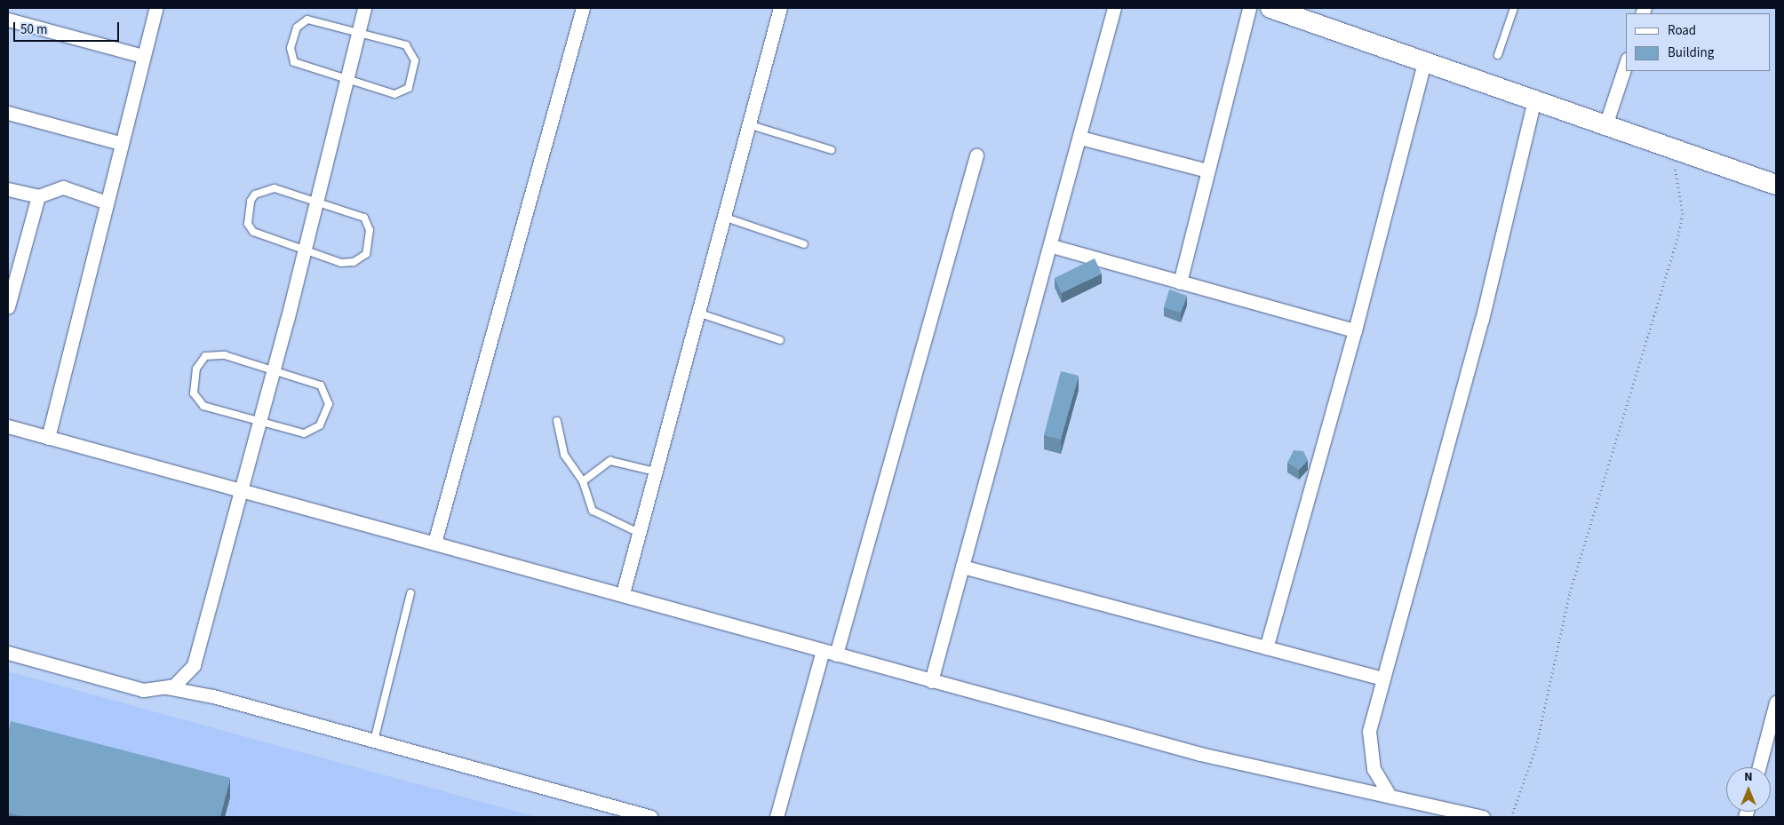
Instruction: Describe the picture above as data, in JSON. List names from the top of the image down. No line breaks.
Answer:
{"legend":["Road","Building"],"scale_bar":"50 m","north":"top"}
